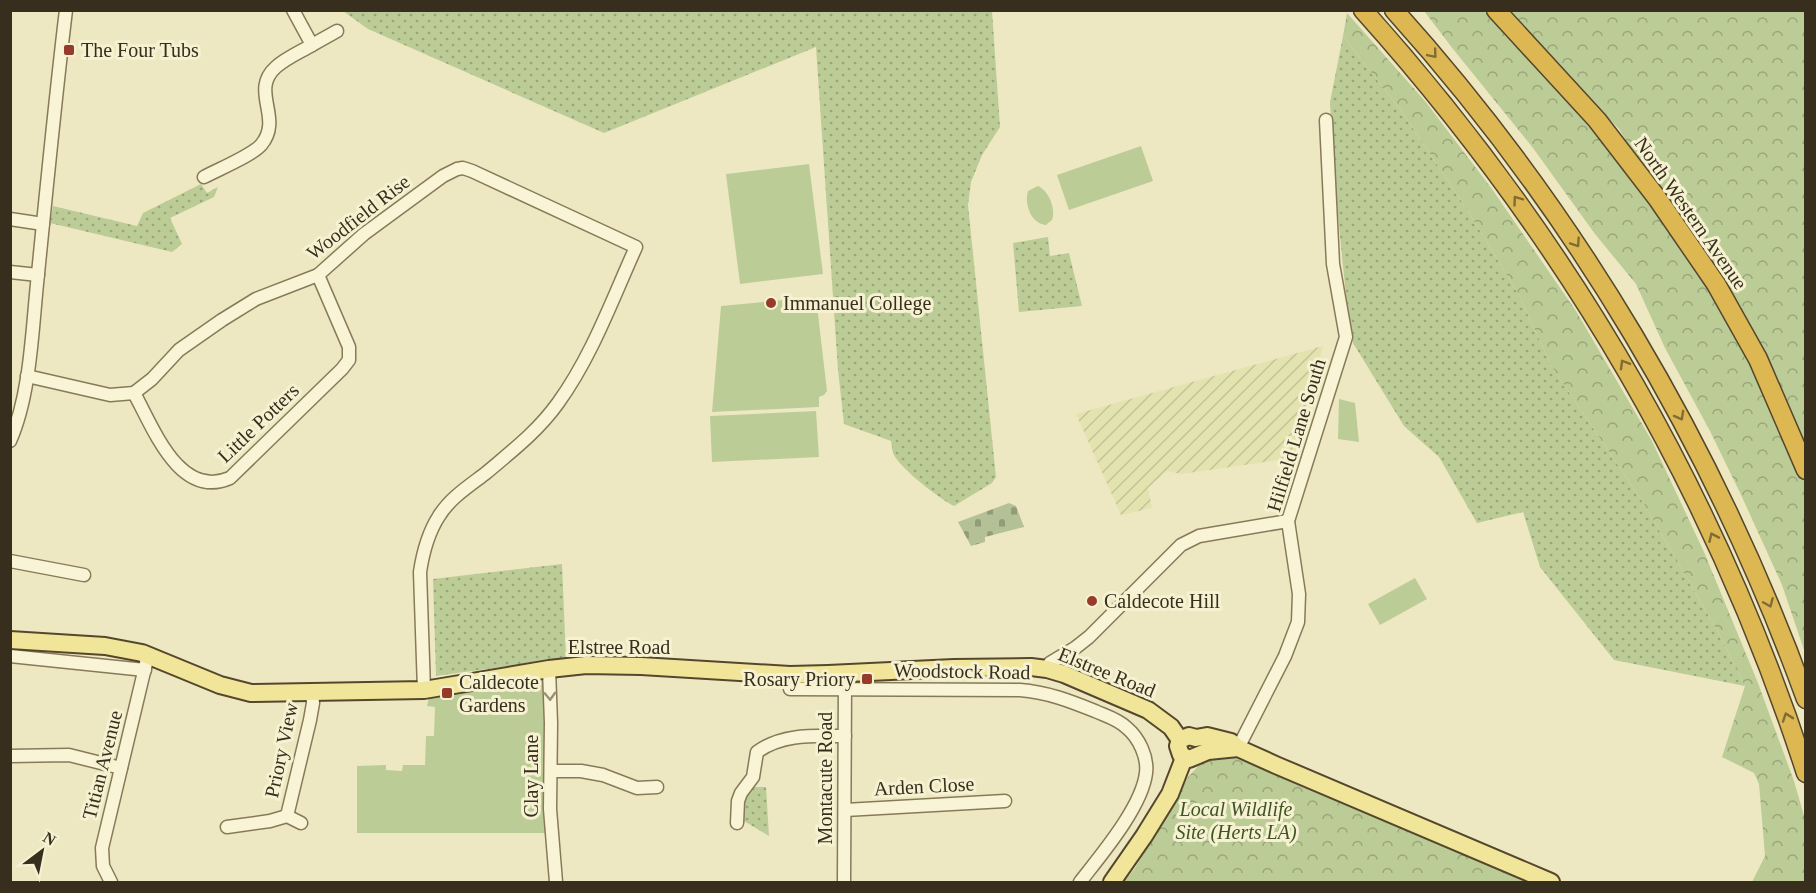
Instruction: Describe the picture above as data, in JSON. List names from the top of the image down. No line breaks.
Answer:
{"streets":{"highway":["North Western Avenue"],"main road":["Elstree Road"],"street":["Woodfield Rise","Little Potters","Hilfield Lane South","Woodstock Road","Priory View","Titian Avenue","Clay Lane","Montacute Road","Arden Close"]},"crossings":[["Woodfield Rise","Little Potters"],["Woodfield Rise","Elstree Road"],["Elstree Road","Woodstock Road"],["Elstree Road","Priory View"],["Elstree Road","Titian Avenue"],["Elstree Road","Clay Lane"],["Elstree Road","Montacute Road"],["Woodstock Road","Montacute Road"],["Montacute Road","Arden Close"]],"one_way":["Clay Lane"],"parks":["Local Wildlife Site (Herts LA)"],"places":{"transit":["The Four Tubs","Rosary Priory","Caldecote Gardens"],"other":["Immanuel College","Caldecote Hill"]},"north":"top right"}
